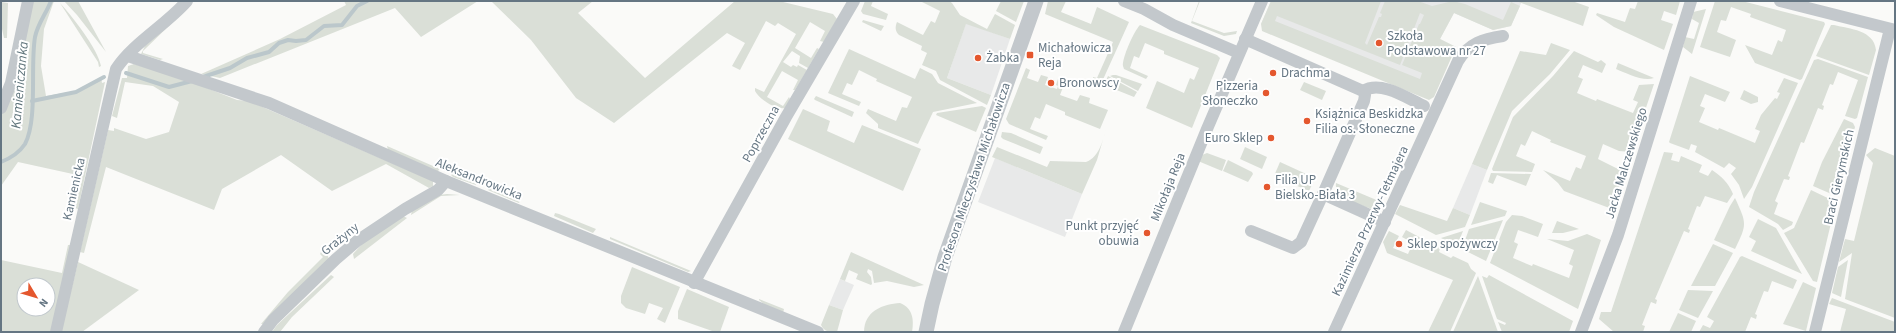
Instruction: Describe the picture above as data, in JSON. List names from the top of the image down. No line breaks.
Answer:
{"streets":{"street":["Poprzeczna","Jacka Malczewskiego","Profesora Mieczysława Michałowicza","Braci Gierymskich","Aleksandrowicka","Mikołaja Reja","Kamienicka","Kazimierza Przerwy-Tetmajera","Grażyny"]},"crossings":[["Poprzeczna","Aleksandrowicka"],["Aleksandrowicka","Kamienicka"],["Aleksandrowicka","Grażyny"]],"water":["Kamieniczanka"],"places":{"other":["Szkoła Podstawowa nr 27","Żabka","Drachma","Bronowscy","Pizzeria Słoneczko","Książnica Beskidzka Filia os. Słoneczne","Euro Sklep","Filia UP Bielsko-Biała 3","Punkt przyjęć obuwia","Sklep spożywczy"],"transit":["Michałowicza Reja"]},"north":"bottom right"}
